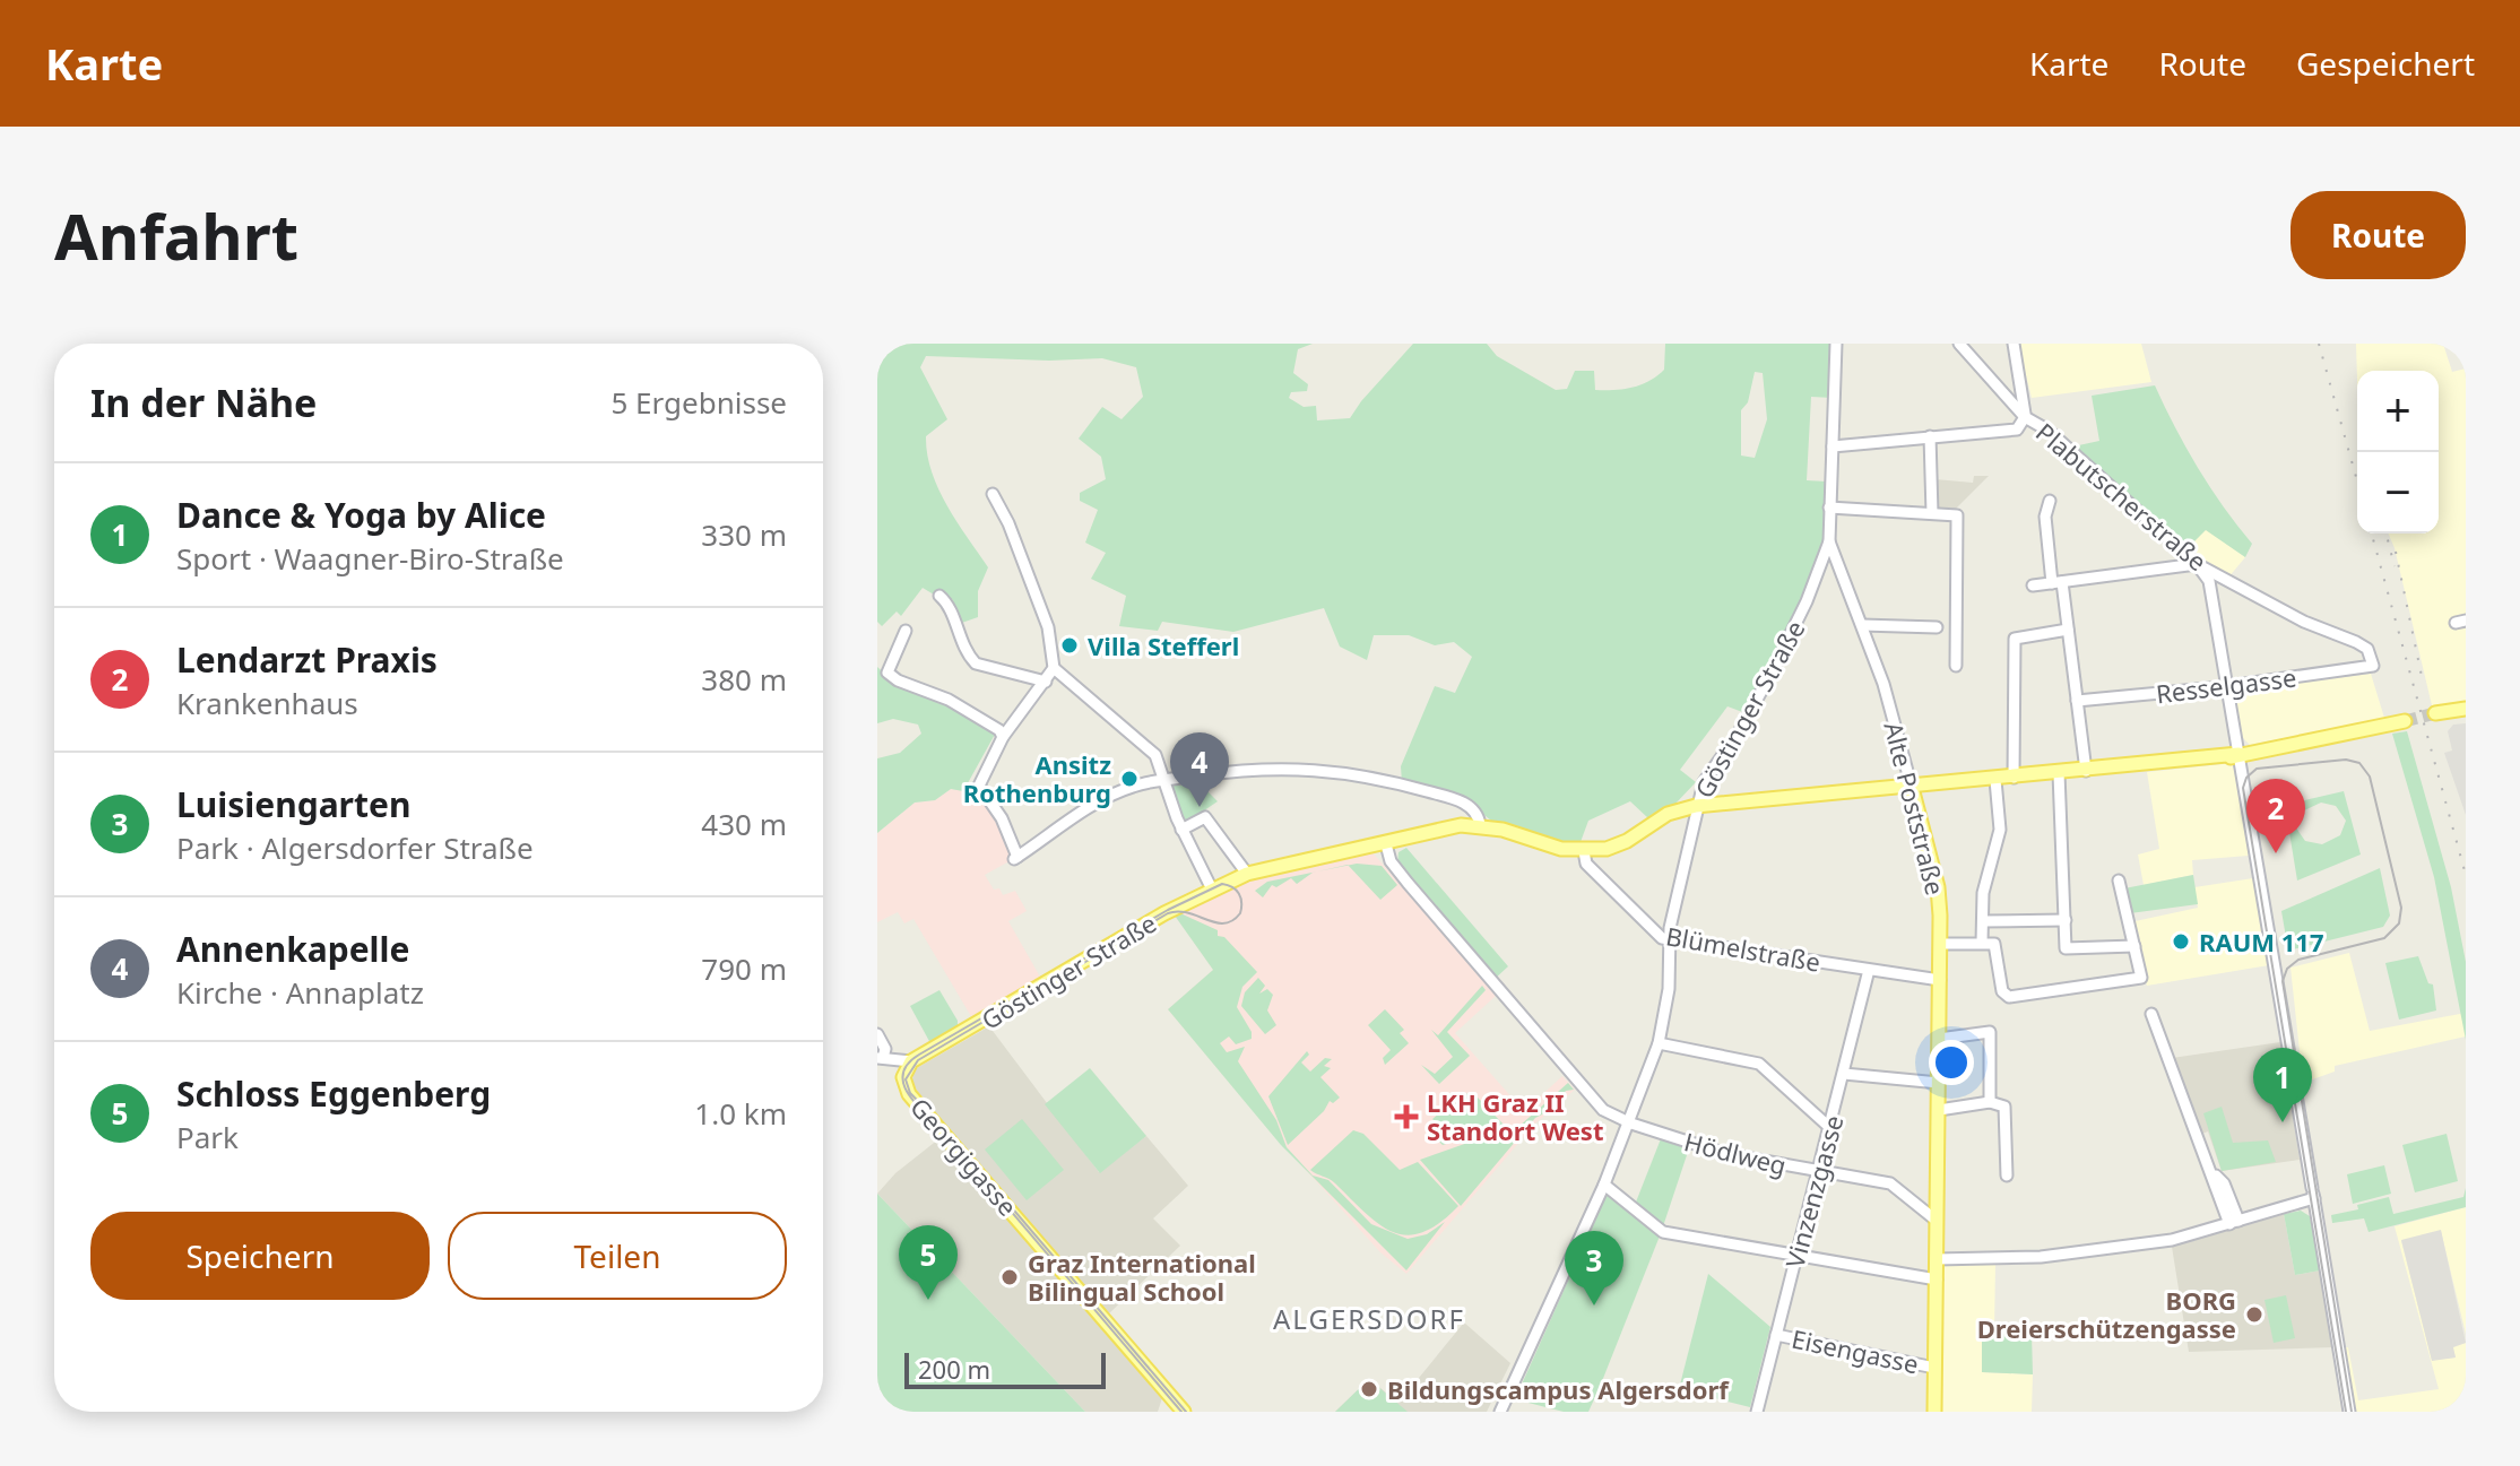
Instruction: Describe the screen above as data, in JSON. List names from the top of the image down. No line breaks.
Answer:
{"streets":{"main road":["Göstinger Straße","Alte Poststraße","Georgigasse"],"street":["Plabutscherstraße","Resselgasse","Blümelstraße","Hödlweg","Vinzenzgasse","Eisengasse"]},"crossings":[["Plabutscherstraße","Resselgasse"],["Göstinger Straße","Alte Poststraße"],["Göstinger Straße","Blümelstraße"],["Göstinger Straße","Georgigasse"],["Alte Poststraße","Blümelstraße"],["Alte Poststraße","Hödlweg"],["Alte Poststraße","Eisengasse"],["Blümelstraße","Vinzenzgasse"],["Hödlweg","Vinzenzgasse"],["Vinzenzgasse","Eisengasse"]],"districts":["ALGERSDORF"],"places":{"other":["Villa Stefferl","Ansitz Rothenburg","RAUM 117","Graz International Bilingual School","BORG Dreierschützengasse","Bildungscampus Algersdorf"],"health":["LKH Graz II Standort West"]},"scale_bar":"200 m","page":{"header":"Karte","nav":["Karte","Route","Gespeichert"],"buttons":["Route",["Speichern","Teilen"]],"title":"Anfahrt","heading":["In der Nähe","5 Ergebnisse"],"map_buttons":["+","−"],"list":[{"mark":"1","name":"Dance & Yoga by Alice","note":"Sport · Waagner-Biro-Straße","value":"330 m"},{"mark":"2","name":"Lendarzt Praxis","note":"Krankenhaus","value":"380 m"},{"mark":"3","name":"Luisiengarten","note":"Park · Algersdorfer Straße","value":"430 m"},{"mark":"4","name":"Annenkapelle","note":"Kirche · Annaplatz","value":"790 m"},{"mark":"5","name":"Schloss Eggenberg","note":"Park","value":"1.0 km"}],"pins":["4","2","1","5","3"],"scale":"200 m"}}
